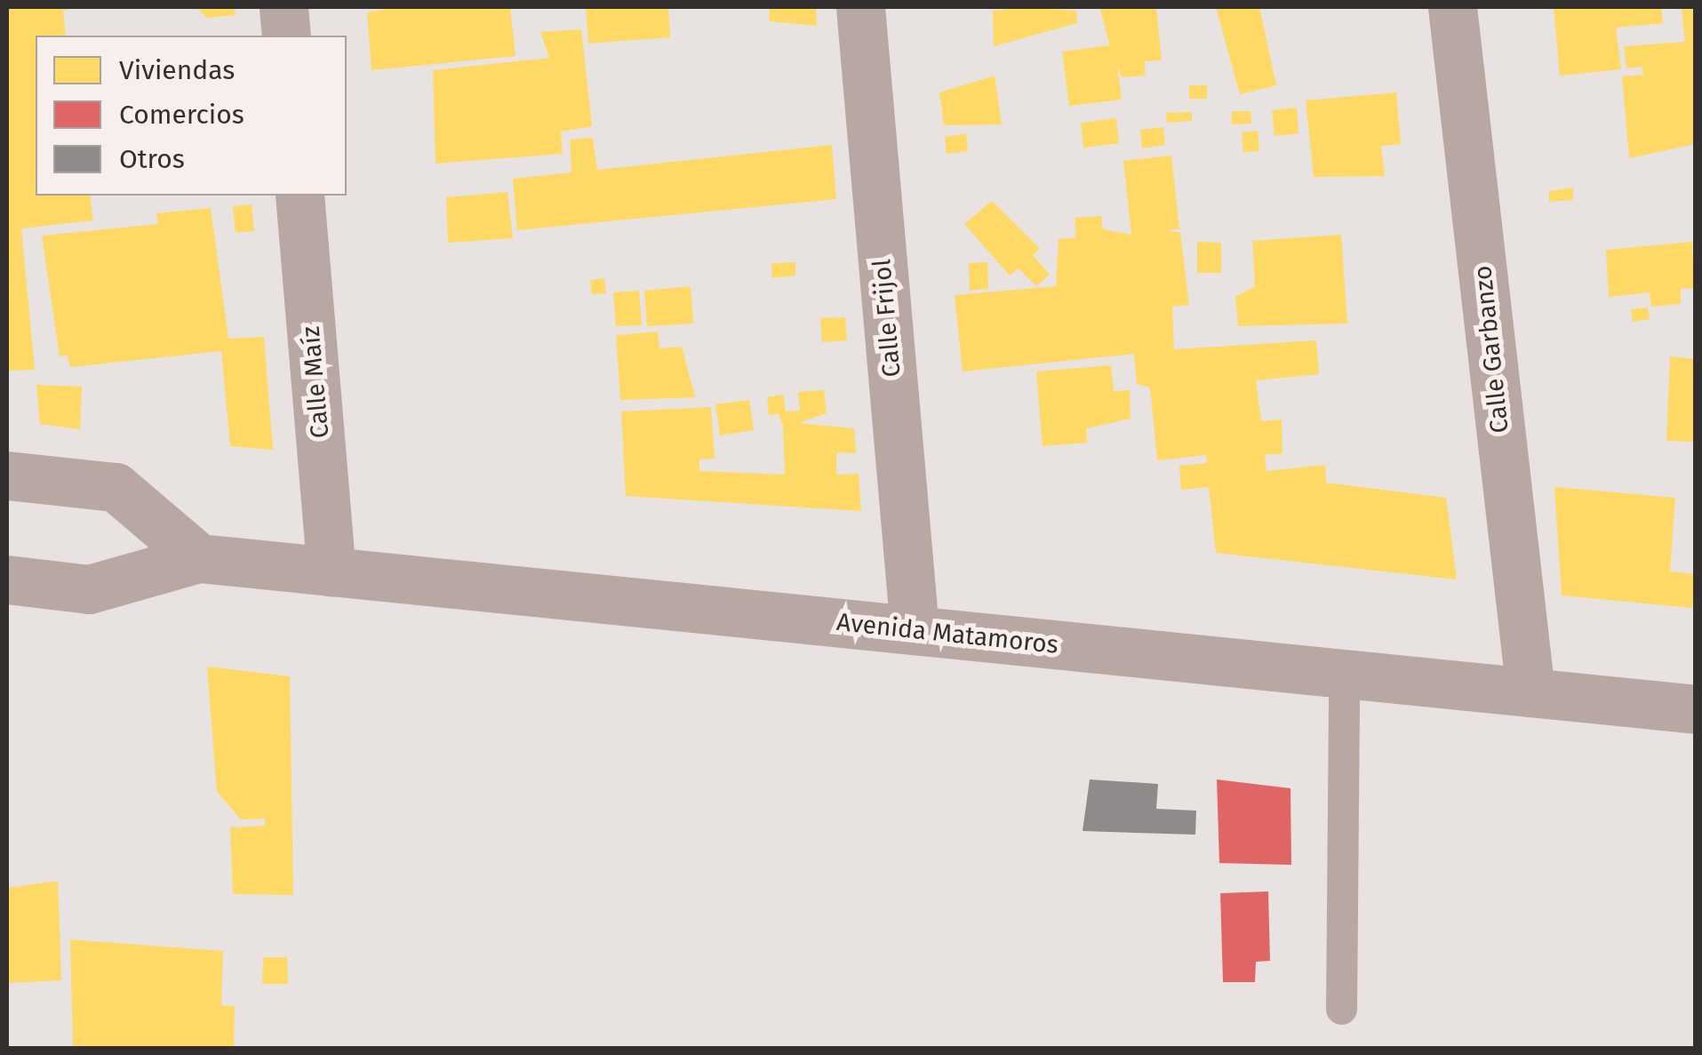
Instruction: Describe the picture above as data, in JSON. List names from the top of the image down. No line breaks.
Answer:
{"streets":{"street":["Calle Frijol","Calle Garbanzo","Calle Maíz","Avenida Matamoros"]},"crossings":[["Calle Frijol","Avenida Matamoros"],["Calle Garbanzo","Avenida Matamoros"],["Calle Maíz","Avenida Matamoros"]],"legend":["Viviendas","Comercios","Otros"]}
